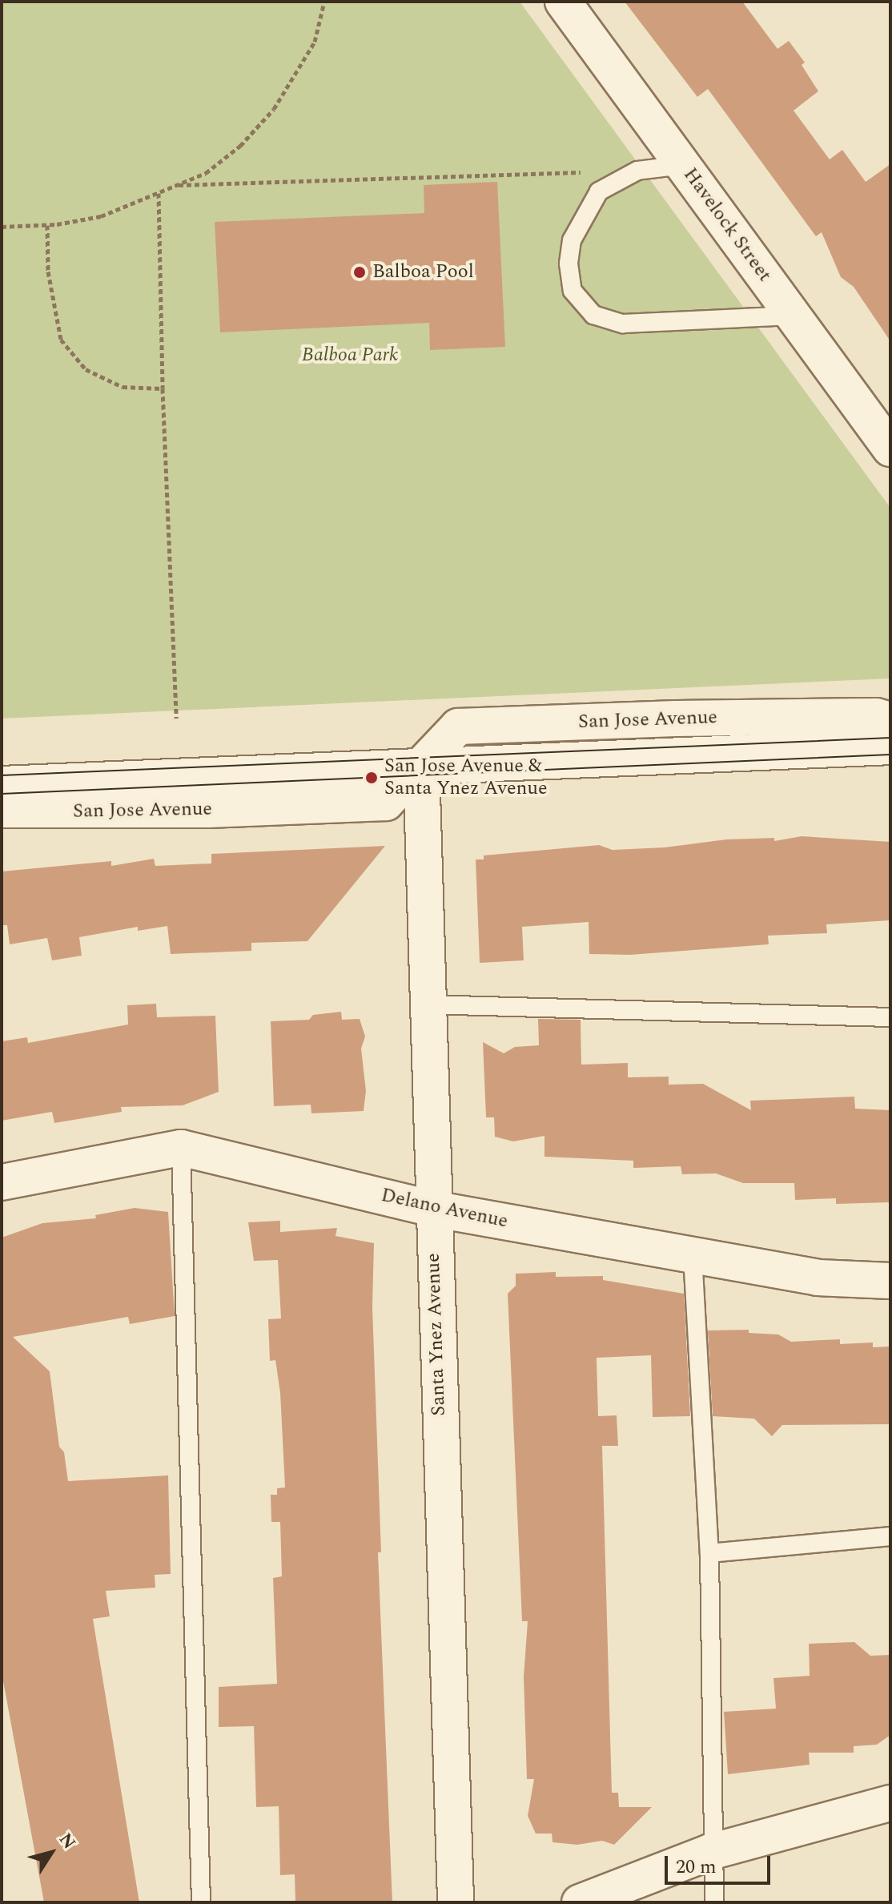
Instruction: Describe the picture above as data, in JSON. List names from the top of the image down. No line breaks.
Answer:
{"streets":{"street":["Havelock Street","San Jose Avenue","Delano Avenue","Santa Ynez Avenue"]},"crossings":[["San Jose Avenue","Santa Ynez Avenue"],["Delano Avenue","Santa Ynez Avenue"]],"parks":["Balboa Park"],"places":["Balboa Pool","San Jose Avenue & Santa Ynez Avenue"],"scale_bar":"20 m","north":"top right"}
